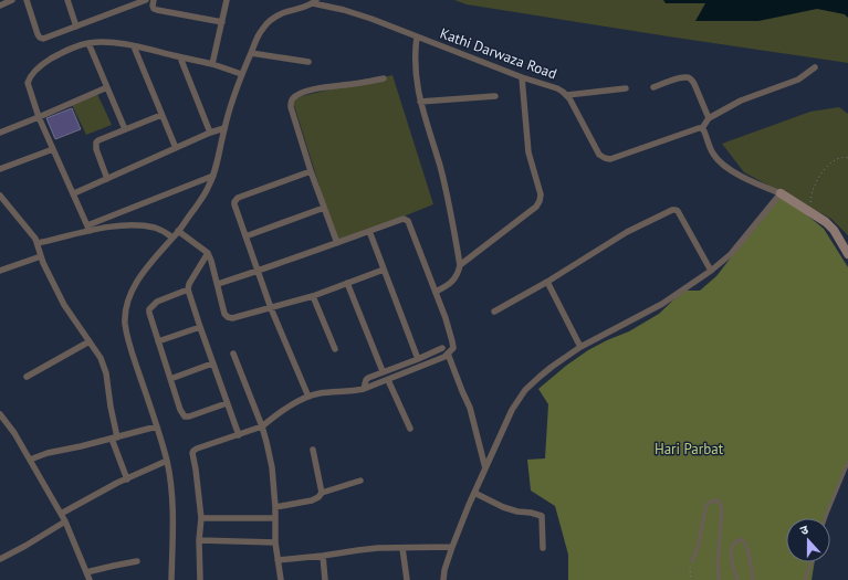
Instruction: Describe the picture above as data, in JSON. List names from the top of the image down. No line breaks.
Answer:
{"streets":{"street":["Kathi Darwaza Road"]},"parks":["Hari Parbat"],"north":"top"}
